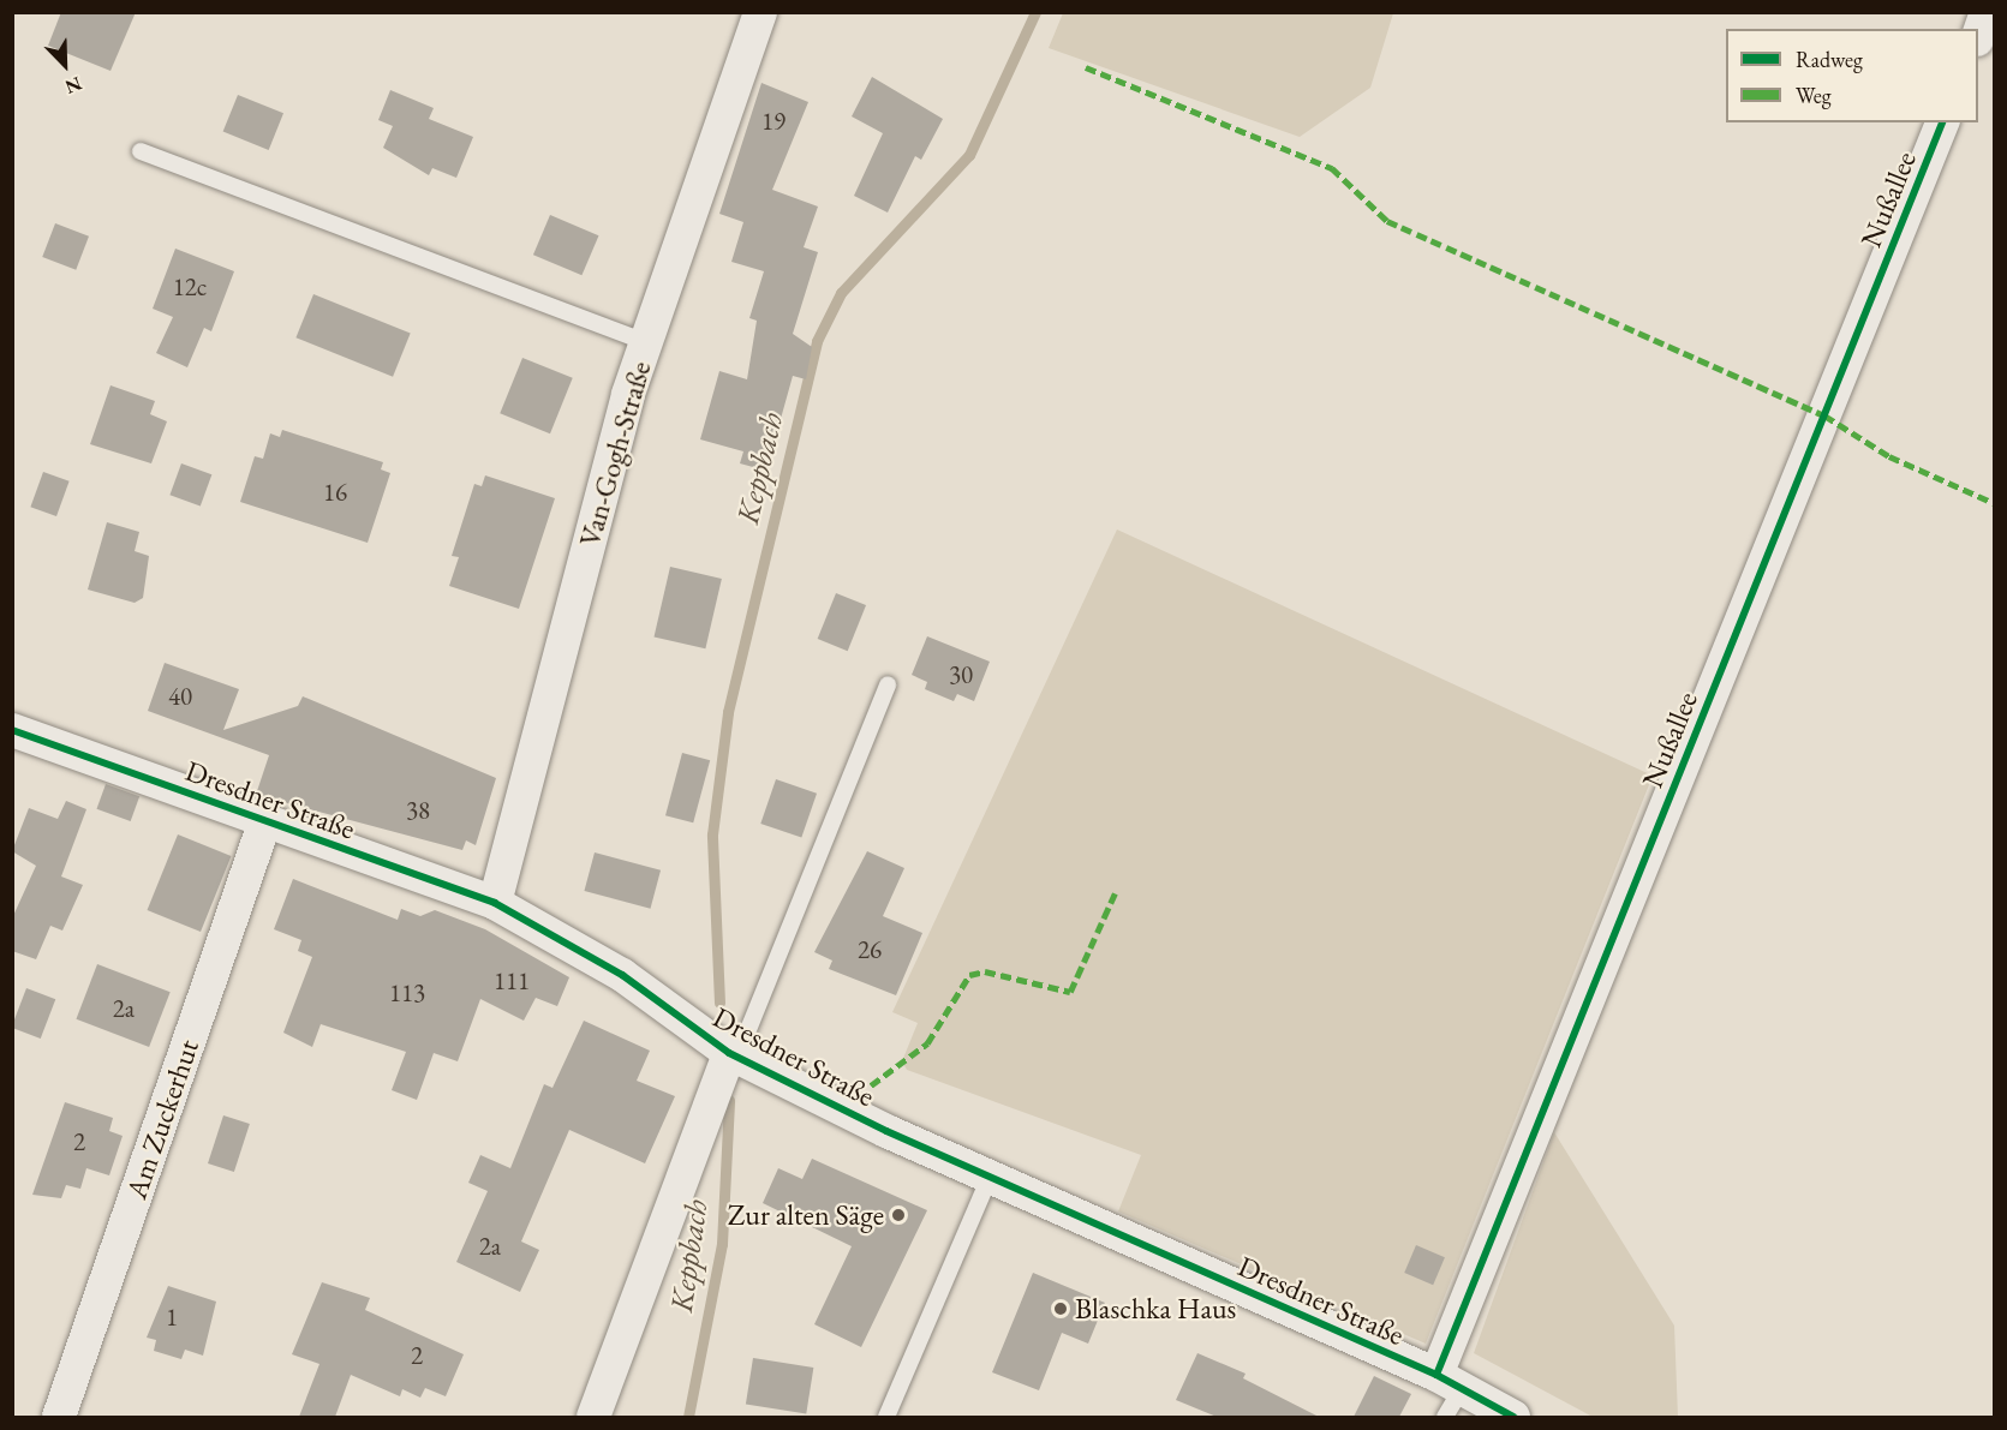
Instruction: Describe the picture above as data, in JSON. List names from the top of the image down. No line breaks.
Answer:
{"streets":{"street":["Nußallee","Van-Gogh-Straße","Dresdner Straße","Am Zuckerhut"]},"crossings":[["Nußallee","Dresdner Straße"],["Van-Gogh-Straße","Dresdner Straße"],["Dresdner Straße","Am Zuckerhut"]],"water":["Keppbach"],"places":["Zur alten Säge","Blaschka Haus"],"house_numbers":["19","12c","16","30","40","38","26","111","113","2a","2","2a","1","2"],"legend":["Radweg","Weg"],"north":"bottom right"}
